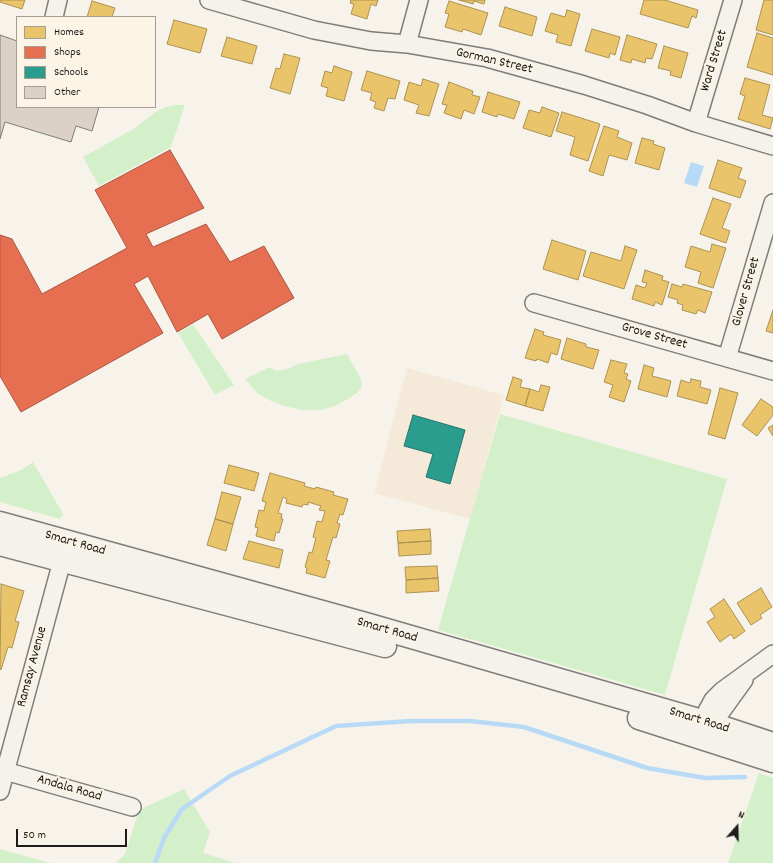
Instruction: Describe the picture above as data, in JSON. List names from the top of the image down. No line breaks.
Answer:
{"streets":{"main road":["Smart Road"],"street":["Ward Street","Gorman Street","Glover Street","Grove Street","Ramsay Avenue","Andala Road"]},"crossings":[["Ward Street","Gorman Street"],["Glover Street","Grove Street"],["Smart Road","Ramsay Avenue"],["Ramsay Avenue","Andala Road"]],"legend":["Homes","Shops","Schools","Other"],"scale_bar":"50 m","north":"top"}
